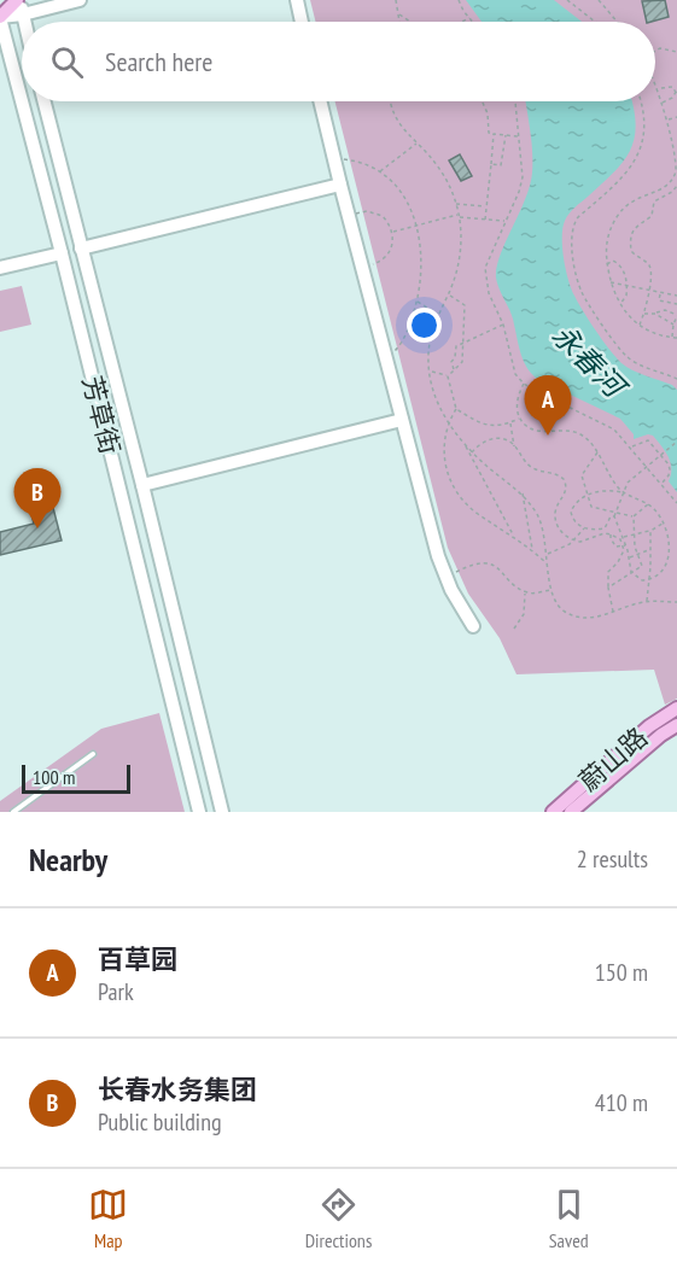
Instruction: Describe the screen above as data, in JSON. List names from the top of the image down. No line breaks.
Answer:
{"streets":{"main road":["芳草街","蔚山路"]},"water":["永春河"],"scale_bar":"100 m","page":{"search":"Search here","pins":["A","B"],"scale":"100 m","heading":["Nearby","2 results"],"list":[{"mark":"A","name":"百草园","note":"Park","value":"150 m"},{"mark":"B","name":"长春水务集团","note":"Public building","value":"410 m"}],"nav":["Map","Directions","Saved"]}}
